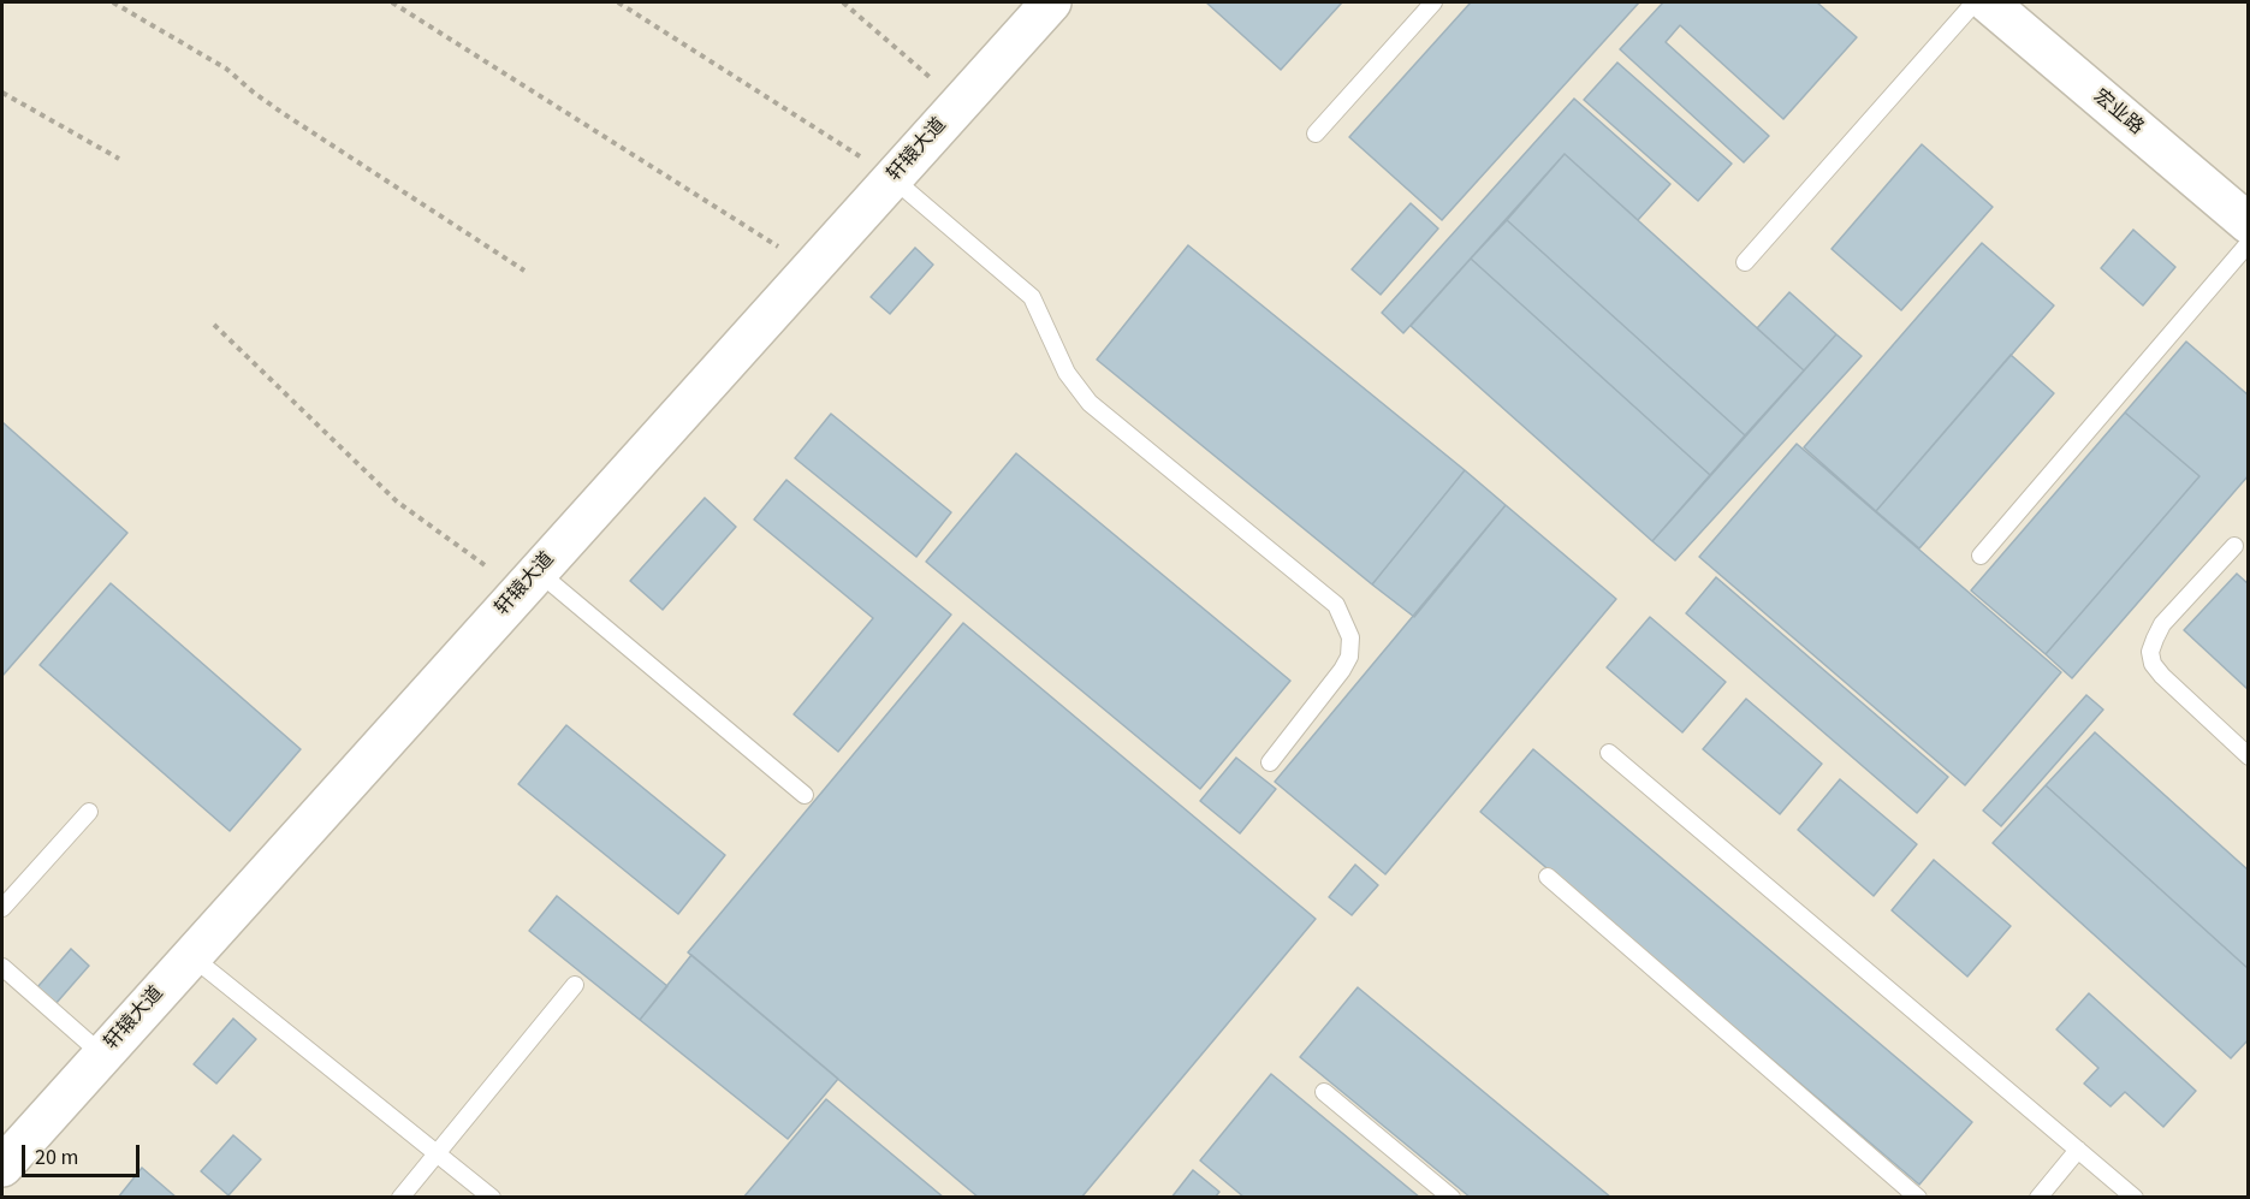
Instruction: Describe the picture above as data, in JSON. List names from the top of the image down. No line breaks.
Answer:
{"streets":{"street":["宏业路","轩辕大道"]},"scale_bar":"20 m"}
